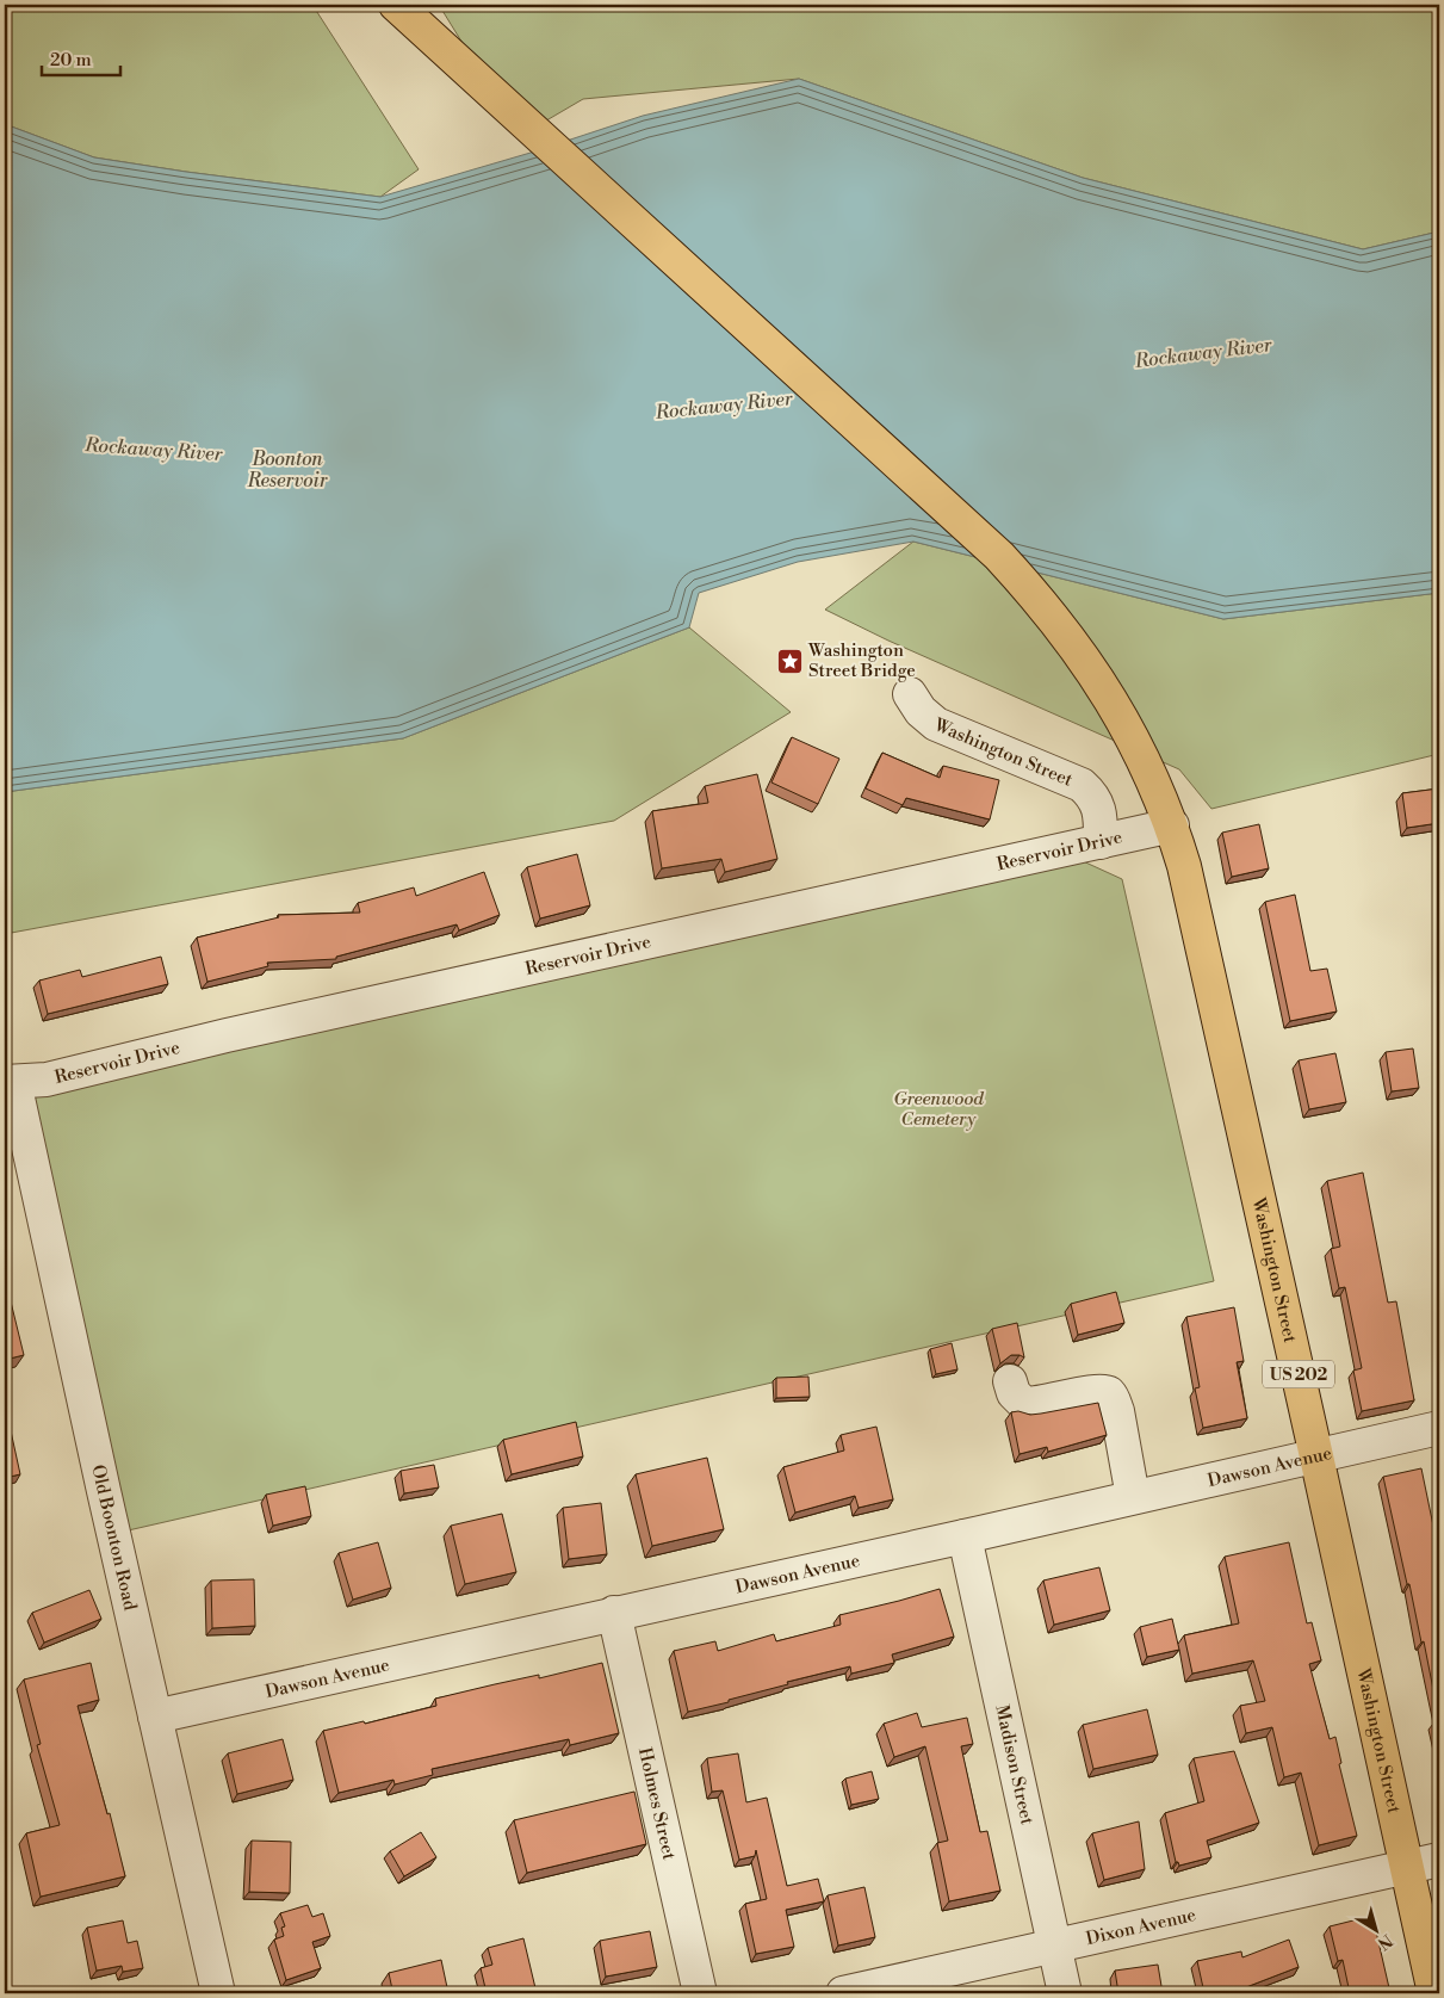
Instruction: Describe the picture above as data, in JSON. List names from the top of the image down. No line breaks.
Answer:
{"streets":{"main road":["Washington Street","US 202"],"street":["Reservoir Drive","Dawson Avenue","Old Boonton Road","Madison Street","Holmes Street","Dixon Avenue"]},"crossings":[["Washington Street","Reservoir Drive"],["Washington Street","Dawson Avenue"],["Washington Street","Dixon Avenue"],["Reservoir Drive","Old Boonton Road"],["Dawson Avenue","Old Boonton Road"],["Dawson Avenue","Madison Street"],["Dawson Avenue","Holmes Street"],["Madison Street","Dixon Avenue"]],"water":["Rockaway River","Boonton Reservoir"],"parks":["Greenwood Cemetery"],"places":{"place":["Washington Street Bridge"]},"scale_bar":"20 m","north":"bottom right"}
